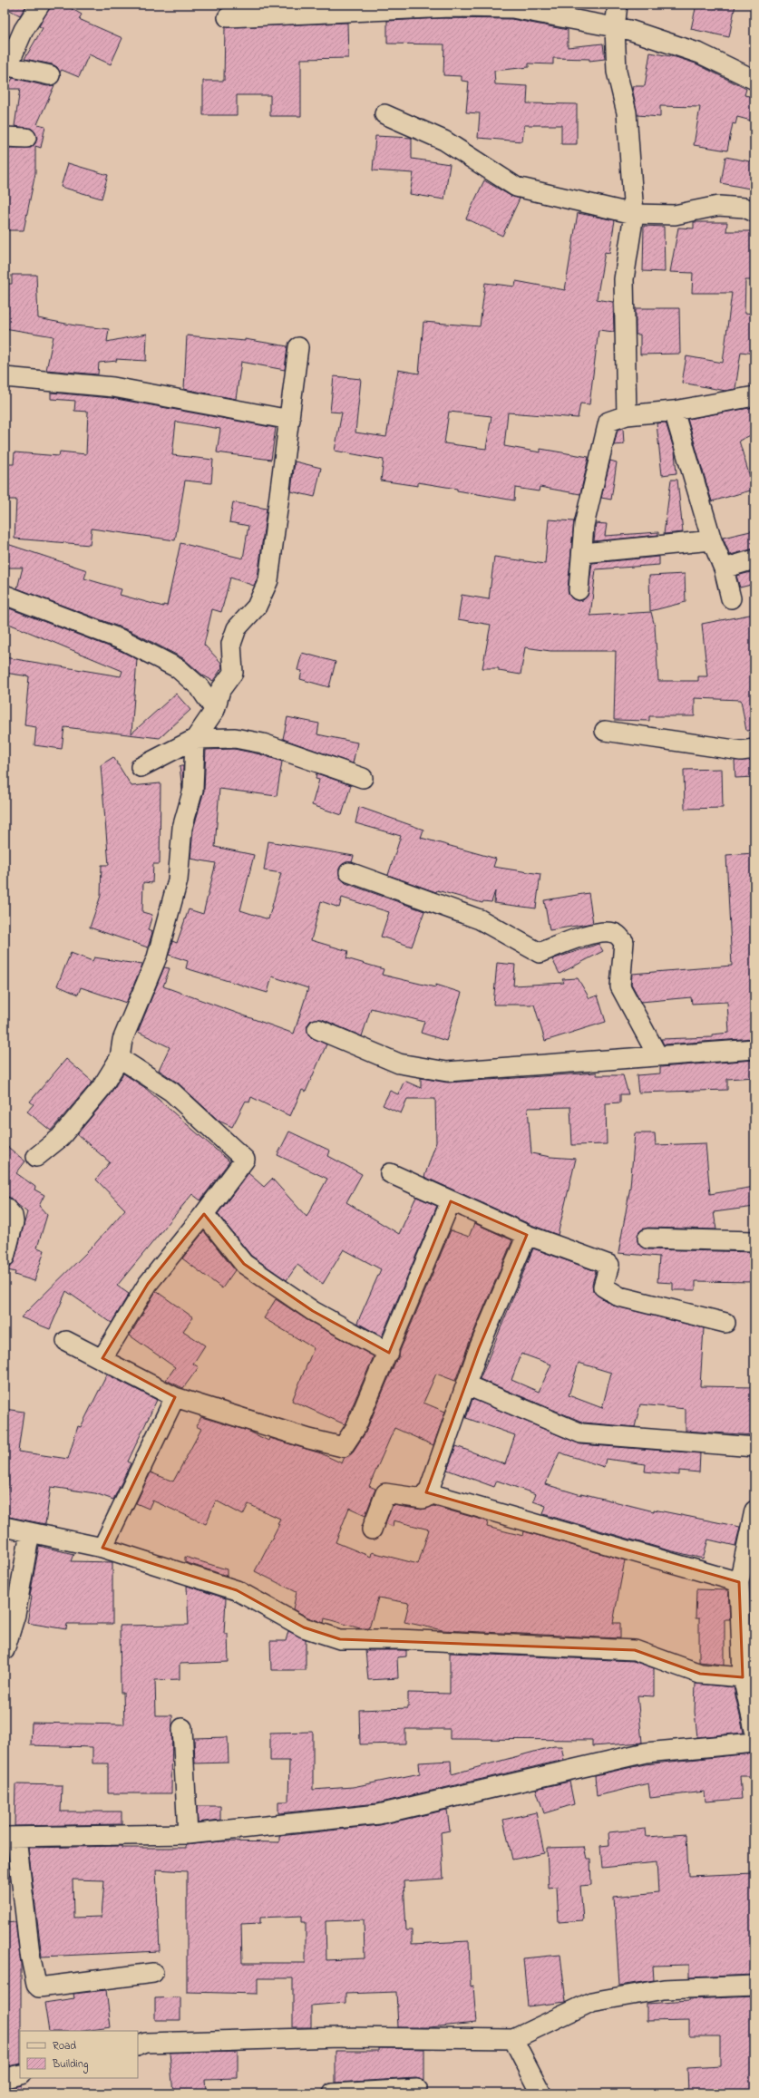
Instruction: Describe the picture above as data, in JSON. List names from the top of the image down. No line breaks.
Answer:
{"legend":["Road","Building"]}
